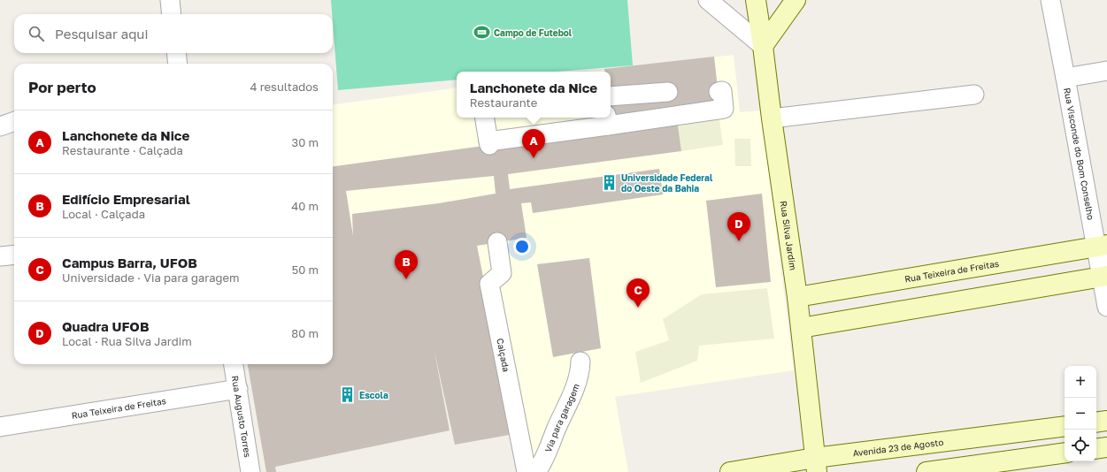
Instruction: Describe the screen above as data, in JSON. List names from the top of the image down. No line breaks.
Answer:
{"streets":{"street":["Rua Visconde do Bom Conselho","Rua Silva Jardim","Rua Teixeira de Freitas","Calçada","Rua Augusto Torres","Via para garagem","Avenida 23 de Agosto"]},"crossings":[["Rua Visconde do Bom Conselho","Rua Teixeira de Freitas"],["Rua Silva Jardim","Rua Teixeira de Freitas"],["Rua Silva Jardim","Avenida 23 de Agosto"],["Rua Teixeira de Freitas","Rua Augusto Torres"]],"places":{"sports":["Campo de Futebol"],"building":["Universidade Federal do Oeste da Bahia","Escola"]},"page":{"search":"Pesquisar aqui","heading":["Por perto","4 resultados"],"popup":["Lanchonete da Nice","Restaurante"],"list":[{"mark":"A","name":"Lanchonete da Nice","note":"Restaurante · Calçada","value":"30 m"},{"mark":"B","name":"Edifício Empresarial","note":"Local · Calçada","value":"40 m"},{"mark":"C","name":"Campus Barra, UFOB","note":"Universidade · Via para garagem","value":"50 m"},{"mark":"D","name":"Quadra UFOB","note":"Local · Rua Silva Jardim","value":"80 m"}],"pins":["A","D","B","C"],"map_buttons":["+","−"]}}
